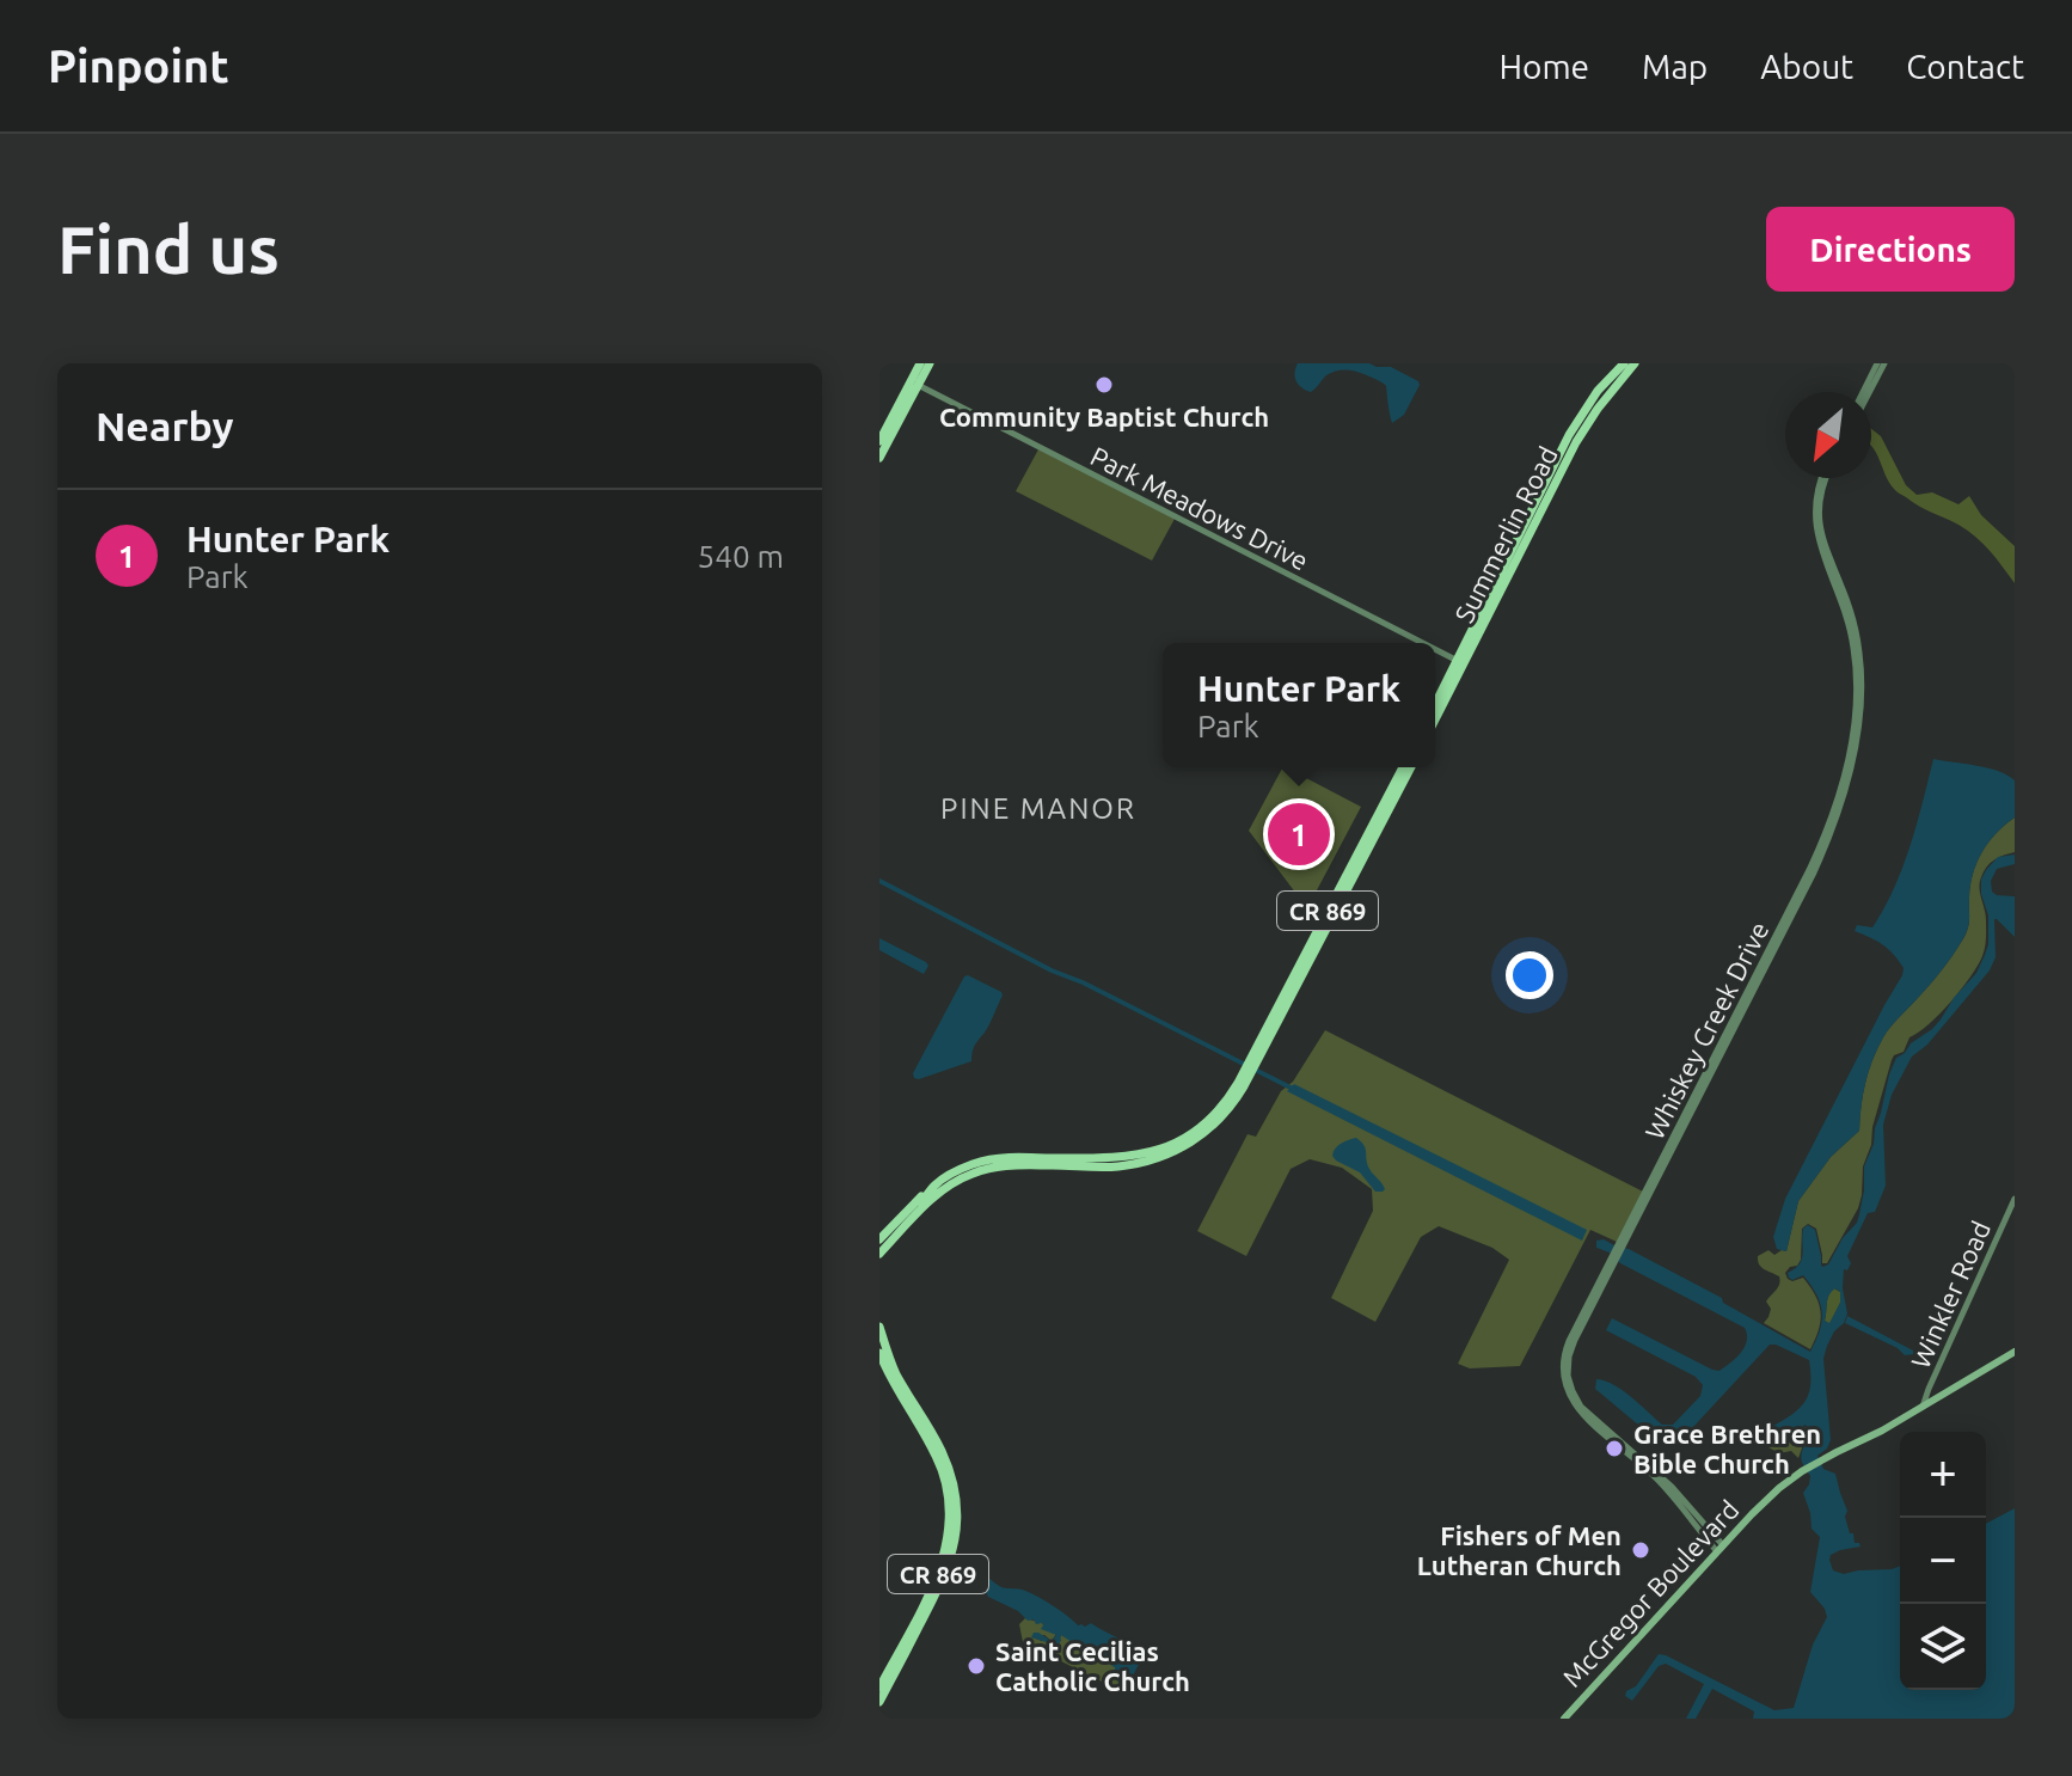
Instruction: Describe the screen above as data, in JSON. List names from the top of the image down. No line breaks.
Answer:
{"streets":{"main road":["Summerlin Road","CR 869","McGregor Boulevard"],"street":["Park Meadows Drive","Whiskey Creek Drive","Winkler Road"]},"crossings":[["Park Meadows Drive","Summerlin Road"],["Whiskey Creek Drive","McGregor Boulevard"],["Winkler Road","McGregor Boulevard"]],"districts":["PINE MANOR"],"places":["Community Baptist Church","Grace Brethren Bible Church","Fishers of Men Lutheran Church","Saint Cecilias Catholic Church"],"north":"bottom left","page":{"header":"Pinpoint","nav":["Home","Map","About","Contact"],"buttons":"Directions","title":"Find us","heading":"Nearby","list":[{"mark":"1","name":"Hunter Park","note":"Park","value":"540 m"}],"popup":["Hunter Park","Park"],"pins":"1","map_buttons":["+","−"]}}
